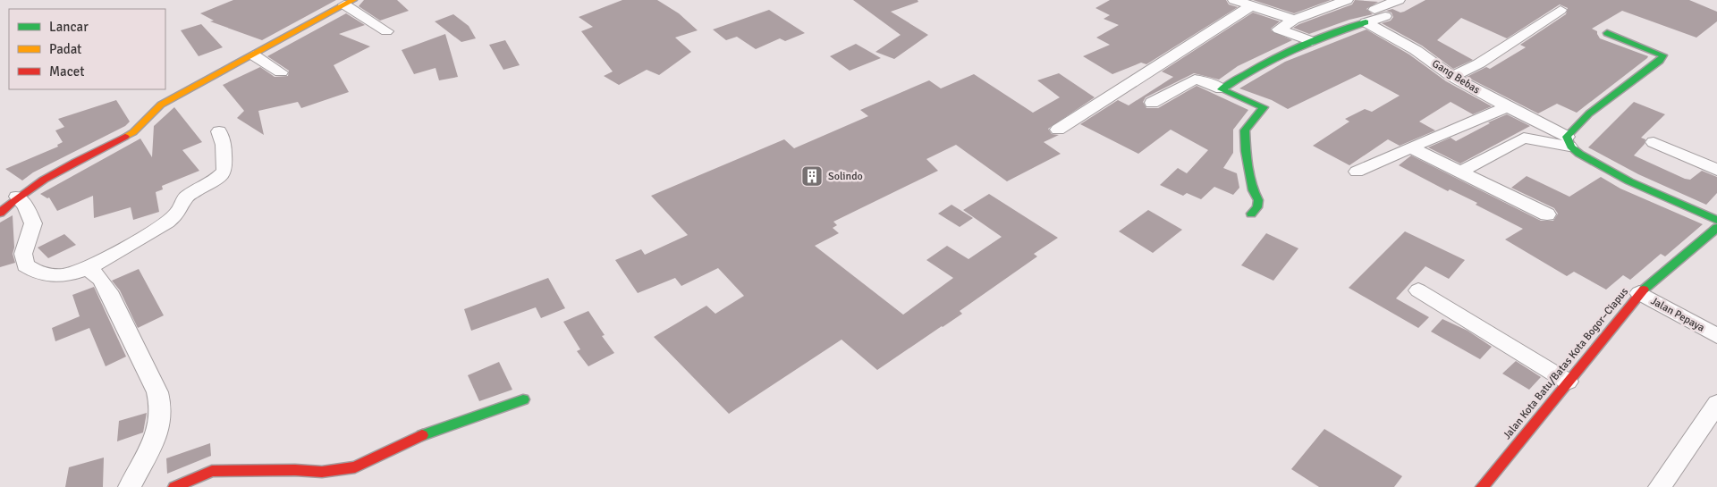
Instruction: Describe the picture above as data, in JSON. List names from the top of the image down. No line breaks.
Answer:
{"streets":{"street":["Gang Bebas","Jalan Pepaya","Jalan Kota Batu/Batas Kota Bogor–Ciapus"]},"crossings":[["Jalan Pepaya","Jalan Kota Batu/Batas Kota Bogor–Ciapus"]],"places":{"building":["Solindo"]},"legend":["Lancar","Padat","Macet"]}
